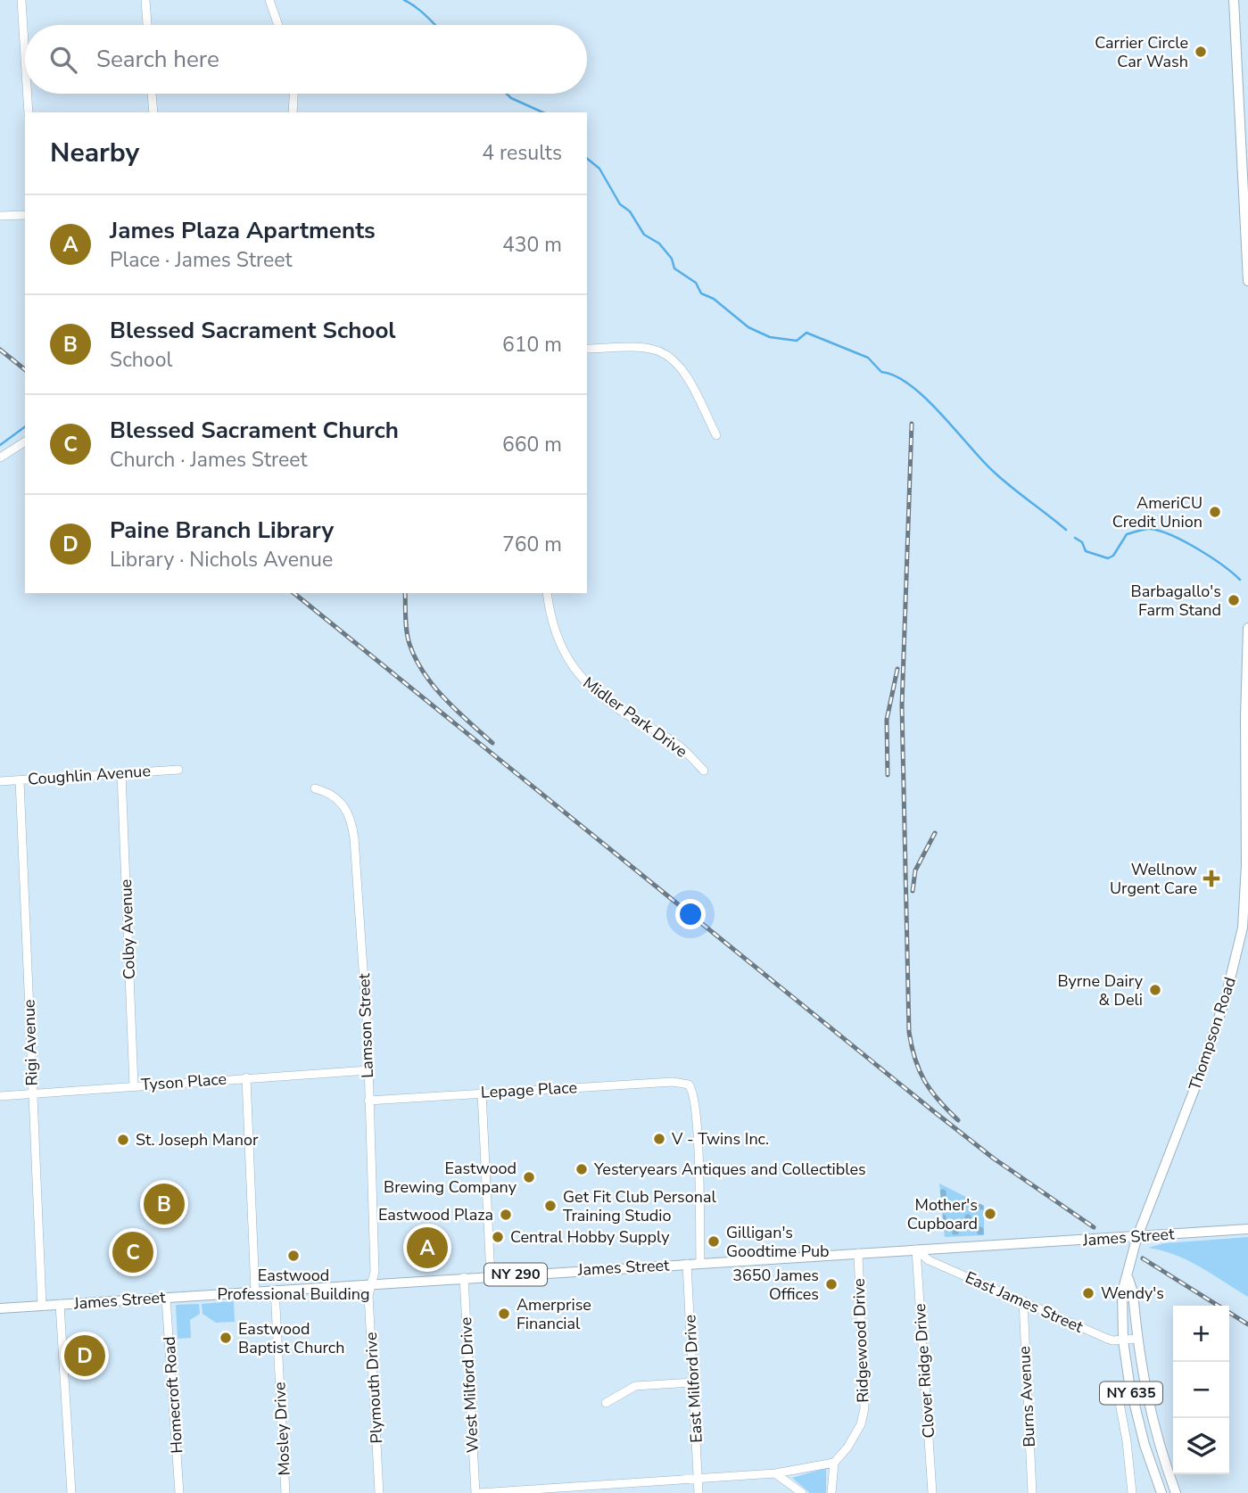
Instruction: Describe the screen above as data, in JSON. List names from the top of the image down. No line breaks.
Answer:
{"streets":{"main road":["Thompson Road","James Street","NY 290","NY 635"],"street":["Midler Park Drive","Coughlin Avenue","Colby Avenue","Lamson Street","Rigi Avenue","Tyson Place","Lepage Place","East James Street","Ridgewood Drive","Clover Ridge Drive","East Milford Drive","West Milford Drive","Plymouth Drive","Homecroft Road","Burns Avenue","Mosley Drive"]},"crossings":[["Coughlin Avenue","Colby Avenue"],["Coughlin Avenue","Rigi Avenue"],["Colby Avenue","Tyson Place"],["Lamson Street","Tyson Place"],["Lamson Street","Lepage Place"],["Lamson Street","James Street"],["Lamson Street","Plymouth Drive"],["Thompson Road","James Street"],["Thompson Road","East James Street"],["Rigi Avenue","Tyson Place"],["Rigi Avenue","James Street"],["Lepage Place","James Street"],["James Street","East James Street"],["James Street","Ridgewood Drive"],["James Street","Clover Ridge Drive"],["James Street","East Milford Drive"],["James Street","West Milford Drive"],["James Street","Plymouth Drive"],["James Street","Homecroft Road"],["James Street","Mosley Drive"],["East James Street","Clover Ridge Drive"],["East James Street","Burns Avenue"]],"places":{"other":["Carrier Circle Car Wash","AmeriCU Credit Union","Barbagallo's Farm Stand","Byrne Dairy & Deli","V - Twins Inc.","St. Joseph Manor","Yesteryears Antiques and Collectibles","Eastwood Brewing Company","Get Fit Club Personal Training Studio","Mother's Cupboard","Eastwood Plaza","Central Hobby Supply","Gilligan's Goodtime Pub","Eastwood Professional Building","3650 James Offices","Wendy's","Amerprise Financial","Eastwood Baptist Church"],"health":["Wellnow Urgent Care"]},"page":{"search":"Search here","heading":["Nearby","4 results"],"list":[{"mark":"A","name":"James Plaza Apartments","note":"Place · James Street","value":"430 m"},{"mark":"B","name":"Blessed Sacrament School","note":"School","value":"610 m"},{"mark":"C","name":"Blessed Sacrament Church","note":"Church · James Street","value":"660 m"},{"mark":"D","name":"Paine Branch Library","note":"Library · Nichols Avenue","value":"760 m"}],"pins":["B","A","C","D"],"map_buttons":["+","−"]}}
